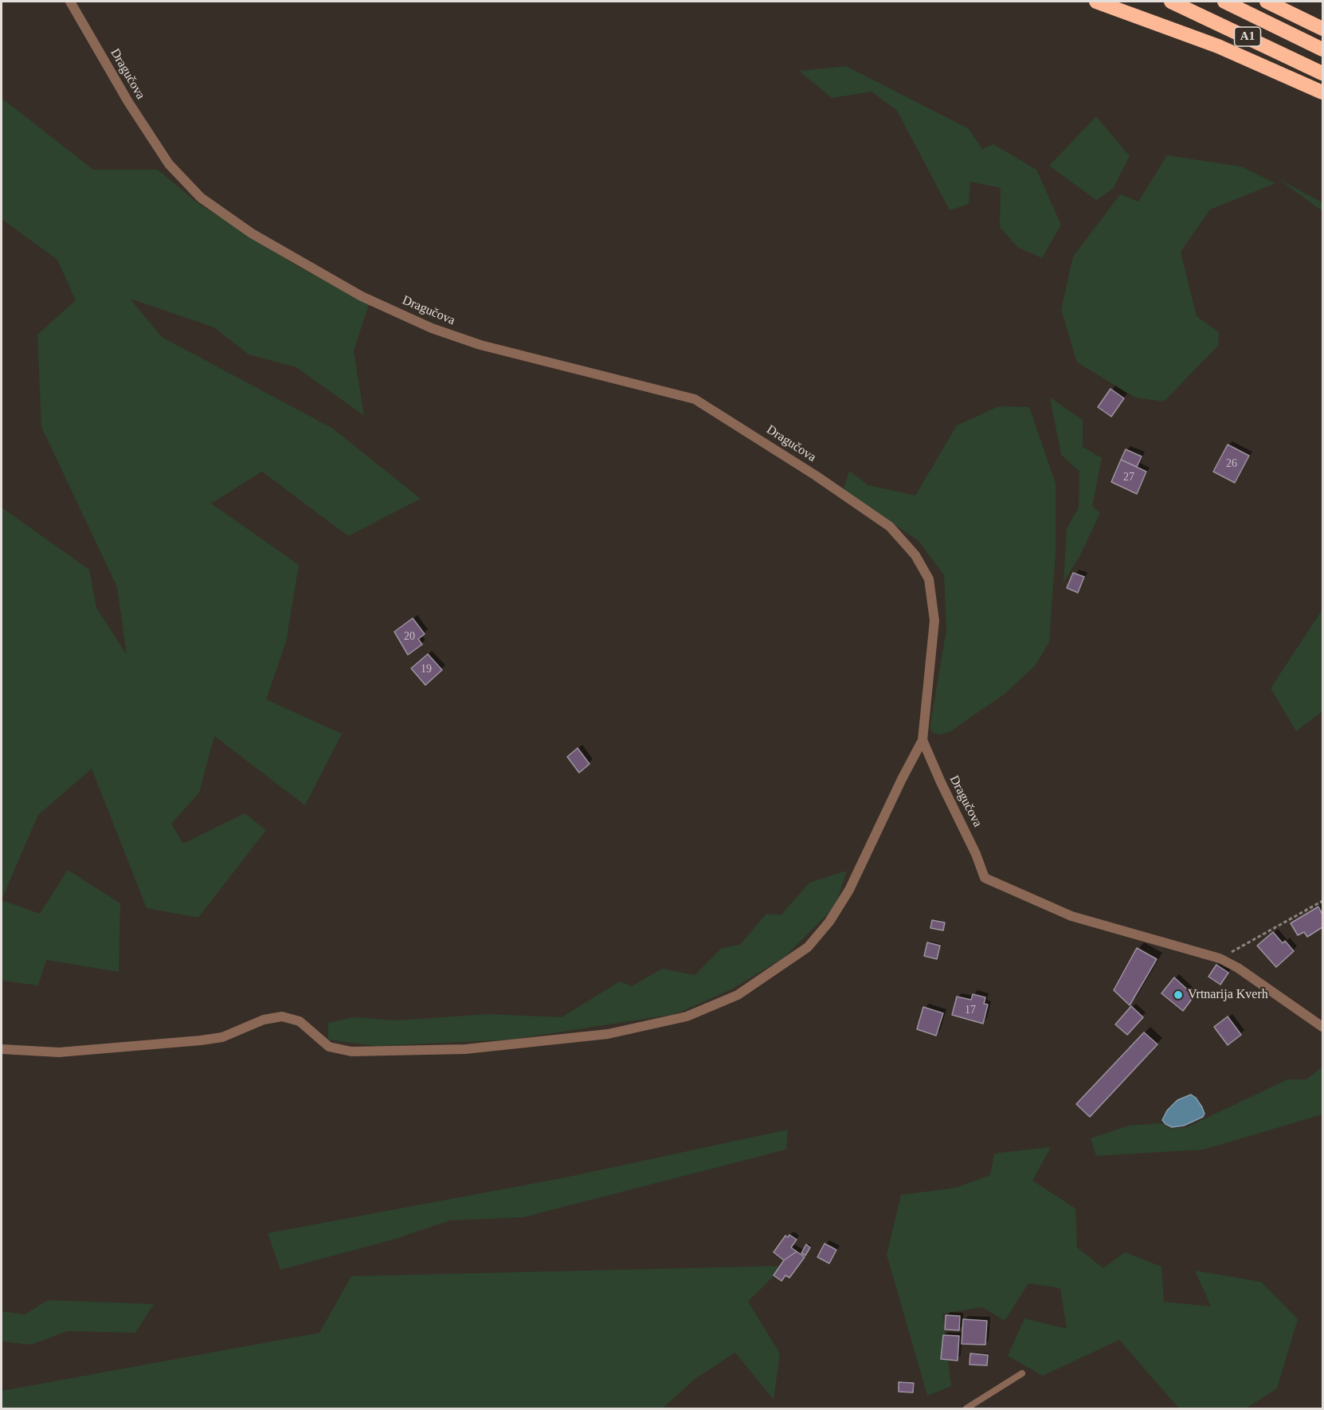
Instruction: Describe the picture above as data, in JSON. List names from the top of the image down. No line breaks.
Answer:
{"streets":{"highway":["A1"],"street":["Dragučova"]},"places":["Vrtnarija Kverh"],"house_numbers":["26","27","20","19","17"]}
